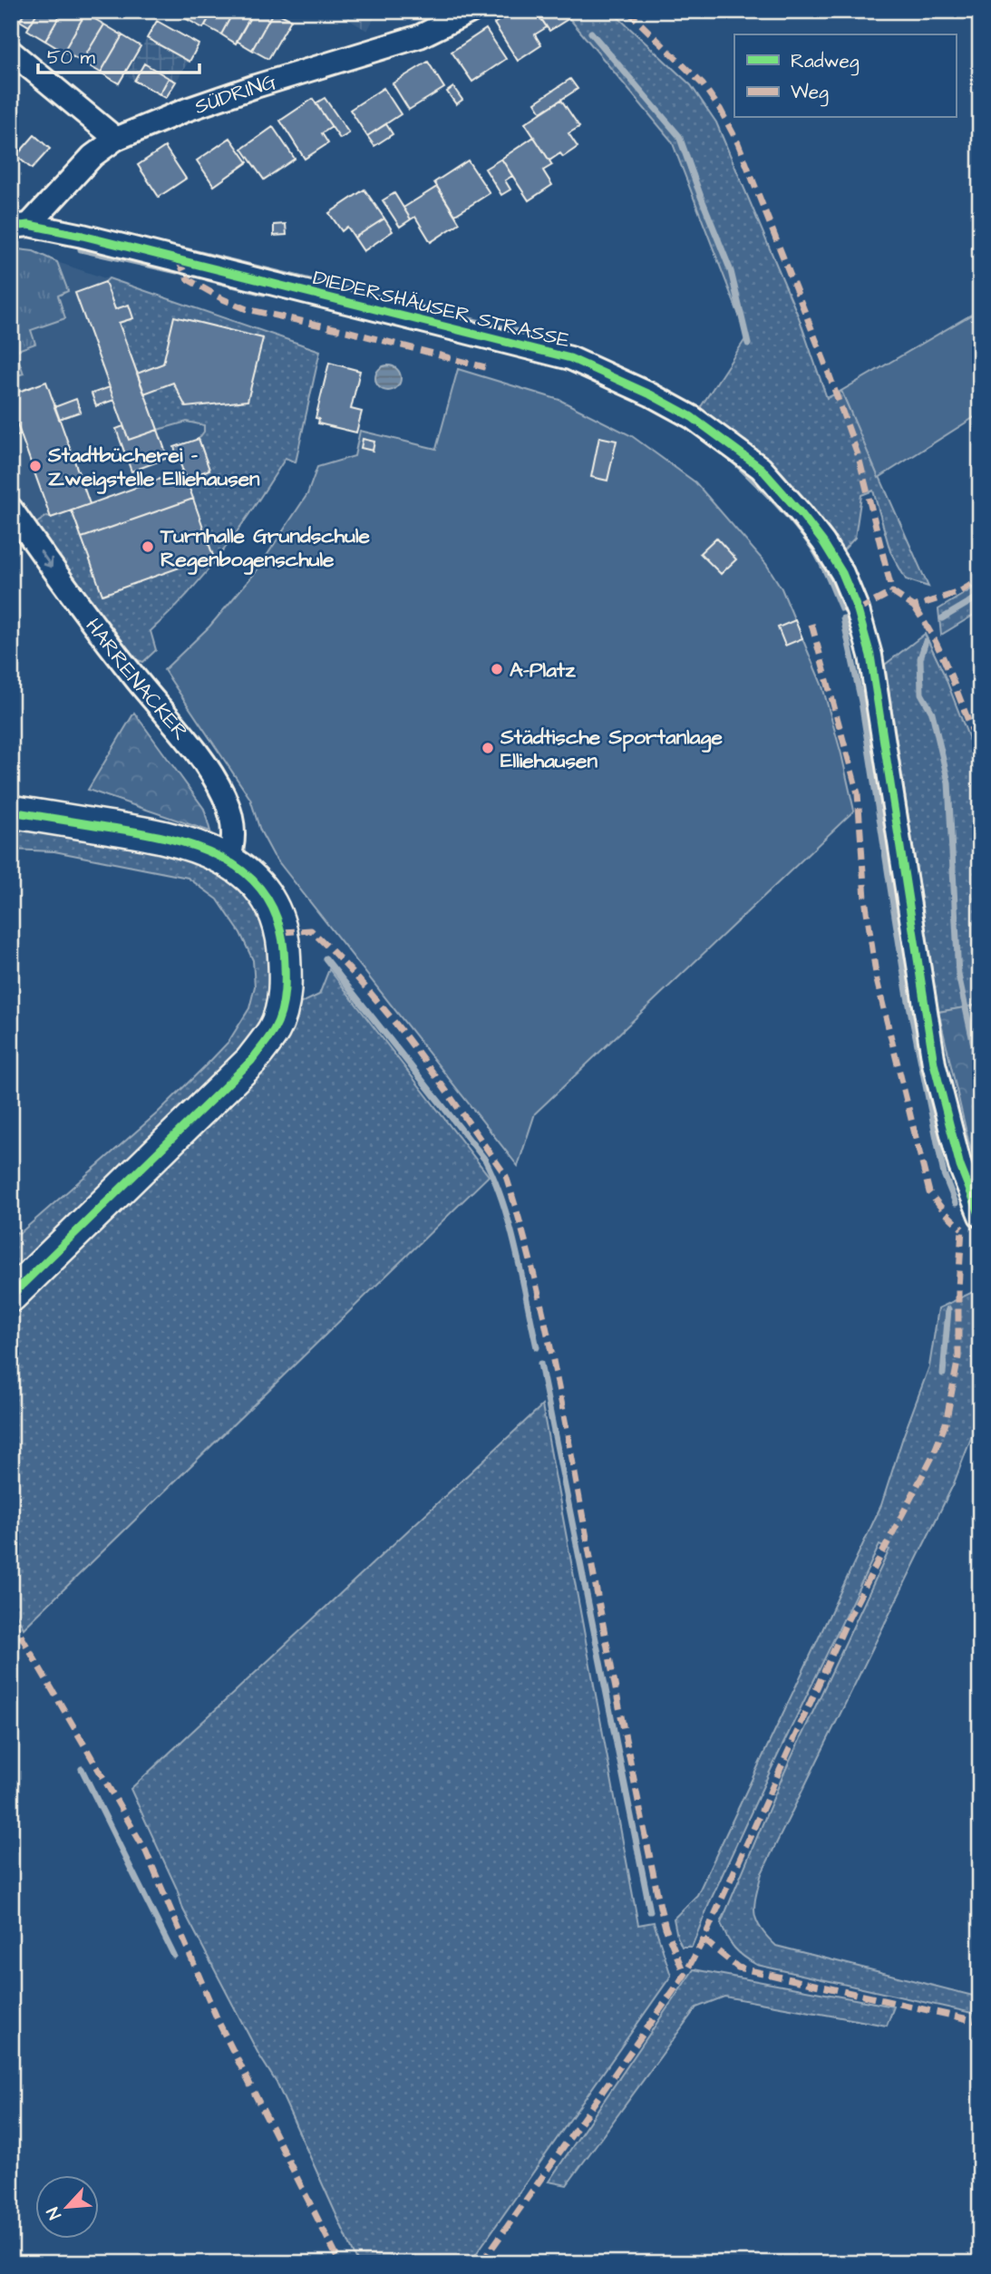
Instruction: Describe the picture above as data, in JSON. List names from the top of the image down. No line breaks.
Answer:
{"streets":{"street":["SÜDRING","DIEDERSHÄUSER STRASSE","HARRENACKER"]},"crossings":[["SÜDRING","DIEDERSHÄUSER STRASSE"]],"one_way":["HARRENACKER"],"places":["Stadtbücherei - Zweigstelle Elliehausen","Turnhalle Grundschule Regenbogenschule","A-Platz","Städtische Sportanlage Elliehausen"],"legend":["Radweg","Weg"],"scale_bar":"50 m","north":"bottom left"}
